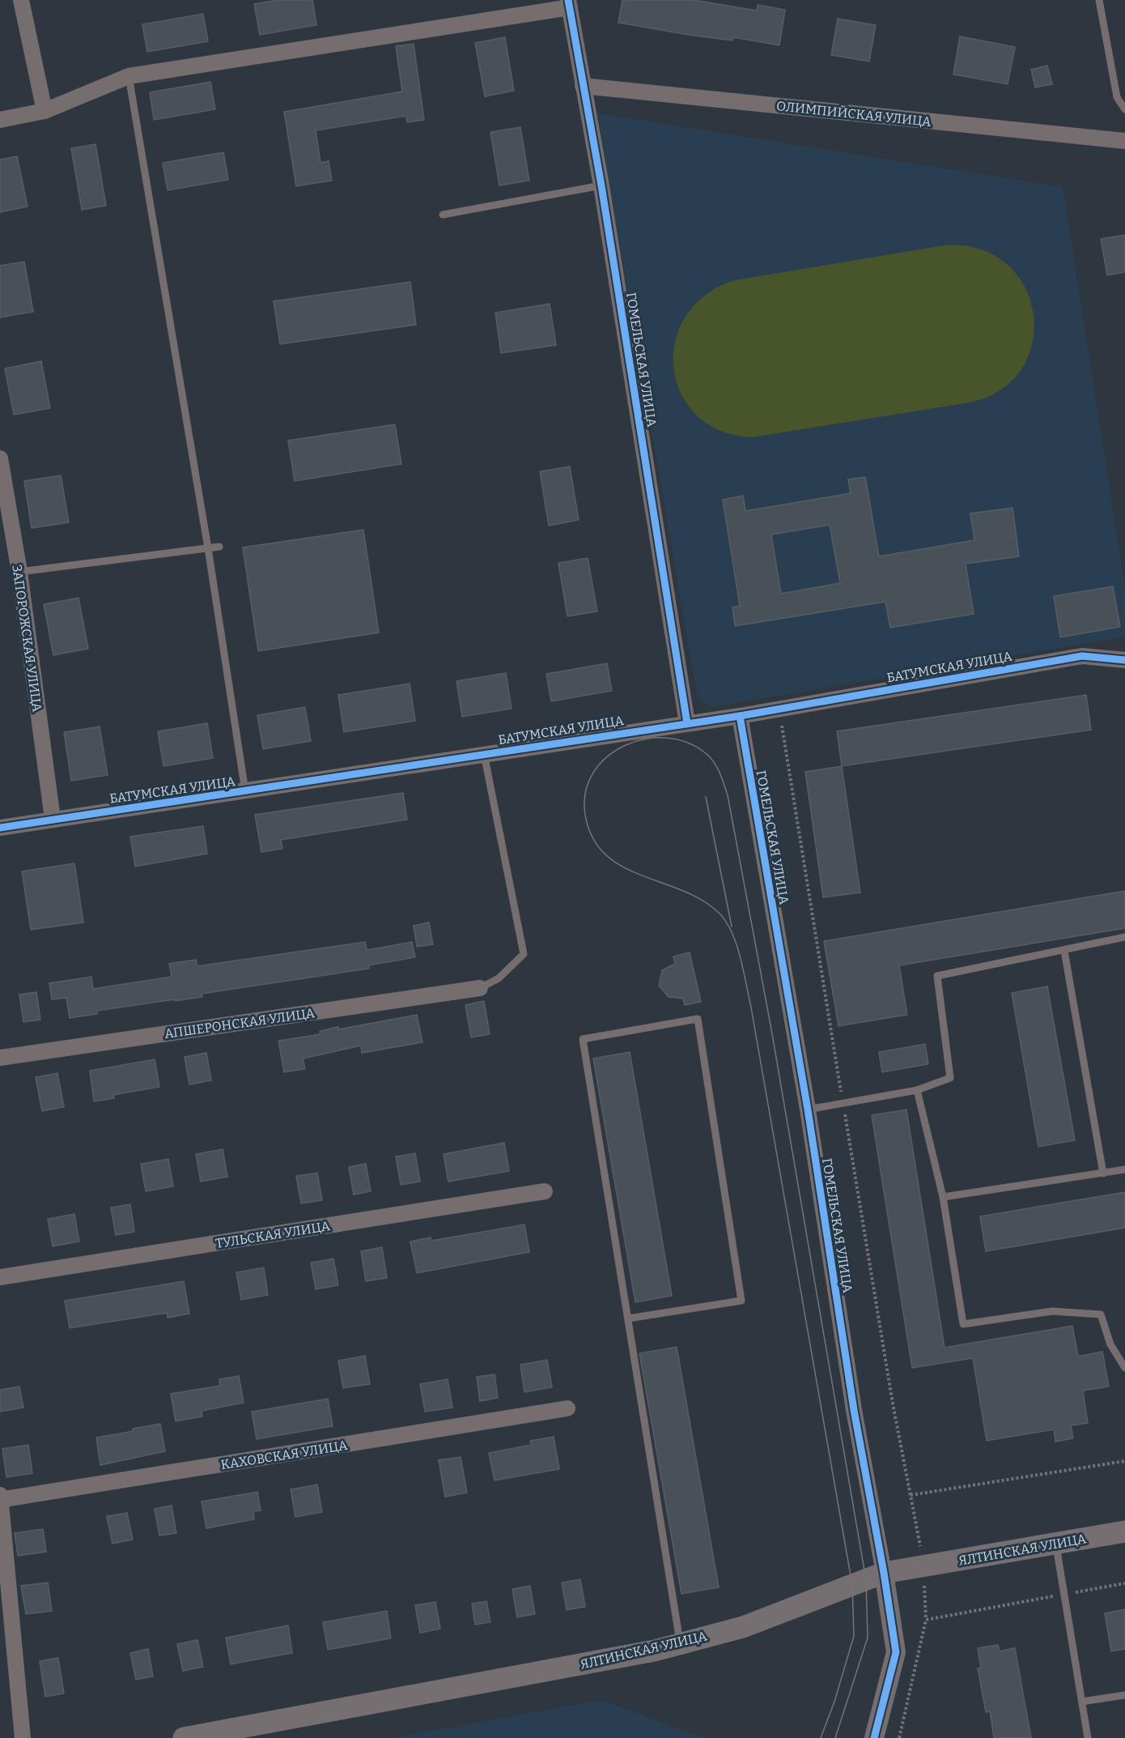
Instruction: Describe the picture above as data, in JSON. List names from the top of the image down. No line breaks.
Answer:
{"streets":{"main road":["ЯЛТИНСКАЯ УЛИЦА"],"street":["ОЛИМПИЙСКАЯ УЛИЦА","ГОМЕЛЬСКАЯ УЛИЦА","ЗАПОРОЖСКАЯ УЛИЦА","БАТУМСКАЯ УЛИЦА","АПШЕРОНСКАЯ УЛИЦА","ТУЛЬСКАЯ УЛИЦА","КАХОВСКАЯ УЛИЦА"]},"crossings":[["ОЛИМПИЙСКАЯ УЛИЦА","ГОМЕЛЬСКАЯ УЛИЦА"],["ГОМЕЛЬСКАЯ УЛИЦА","БАТУМСКАЯ УЛИЦА"],["ГОМЕЛЬСКАЯ УЛИЦА","ЯЛТИНСКАЯ УЛИЦА"],["ЗАПОРОЖСКАЯ УЛИЦА","БАТУМСКАЯ УЛИЦА"]]}
